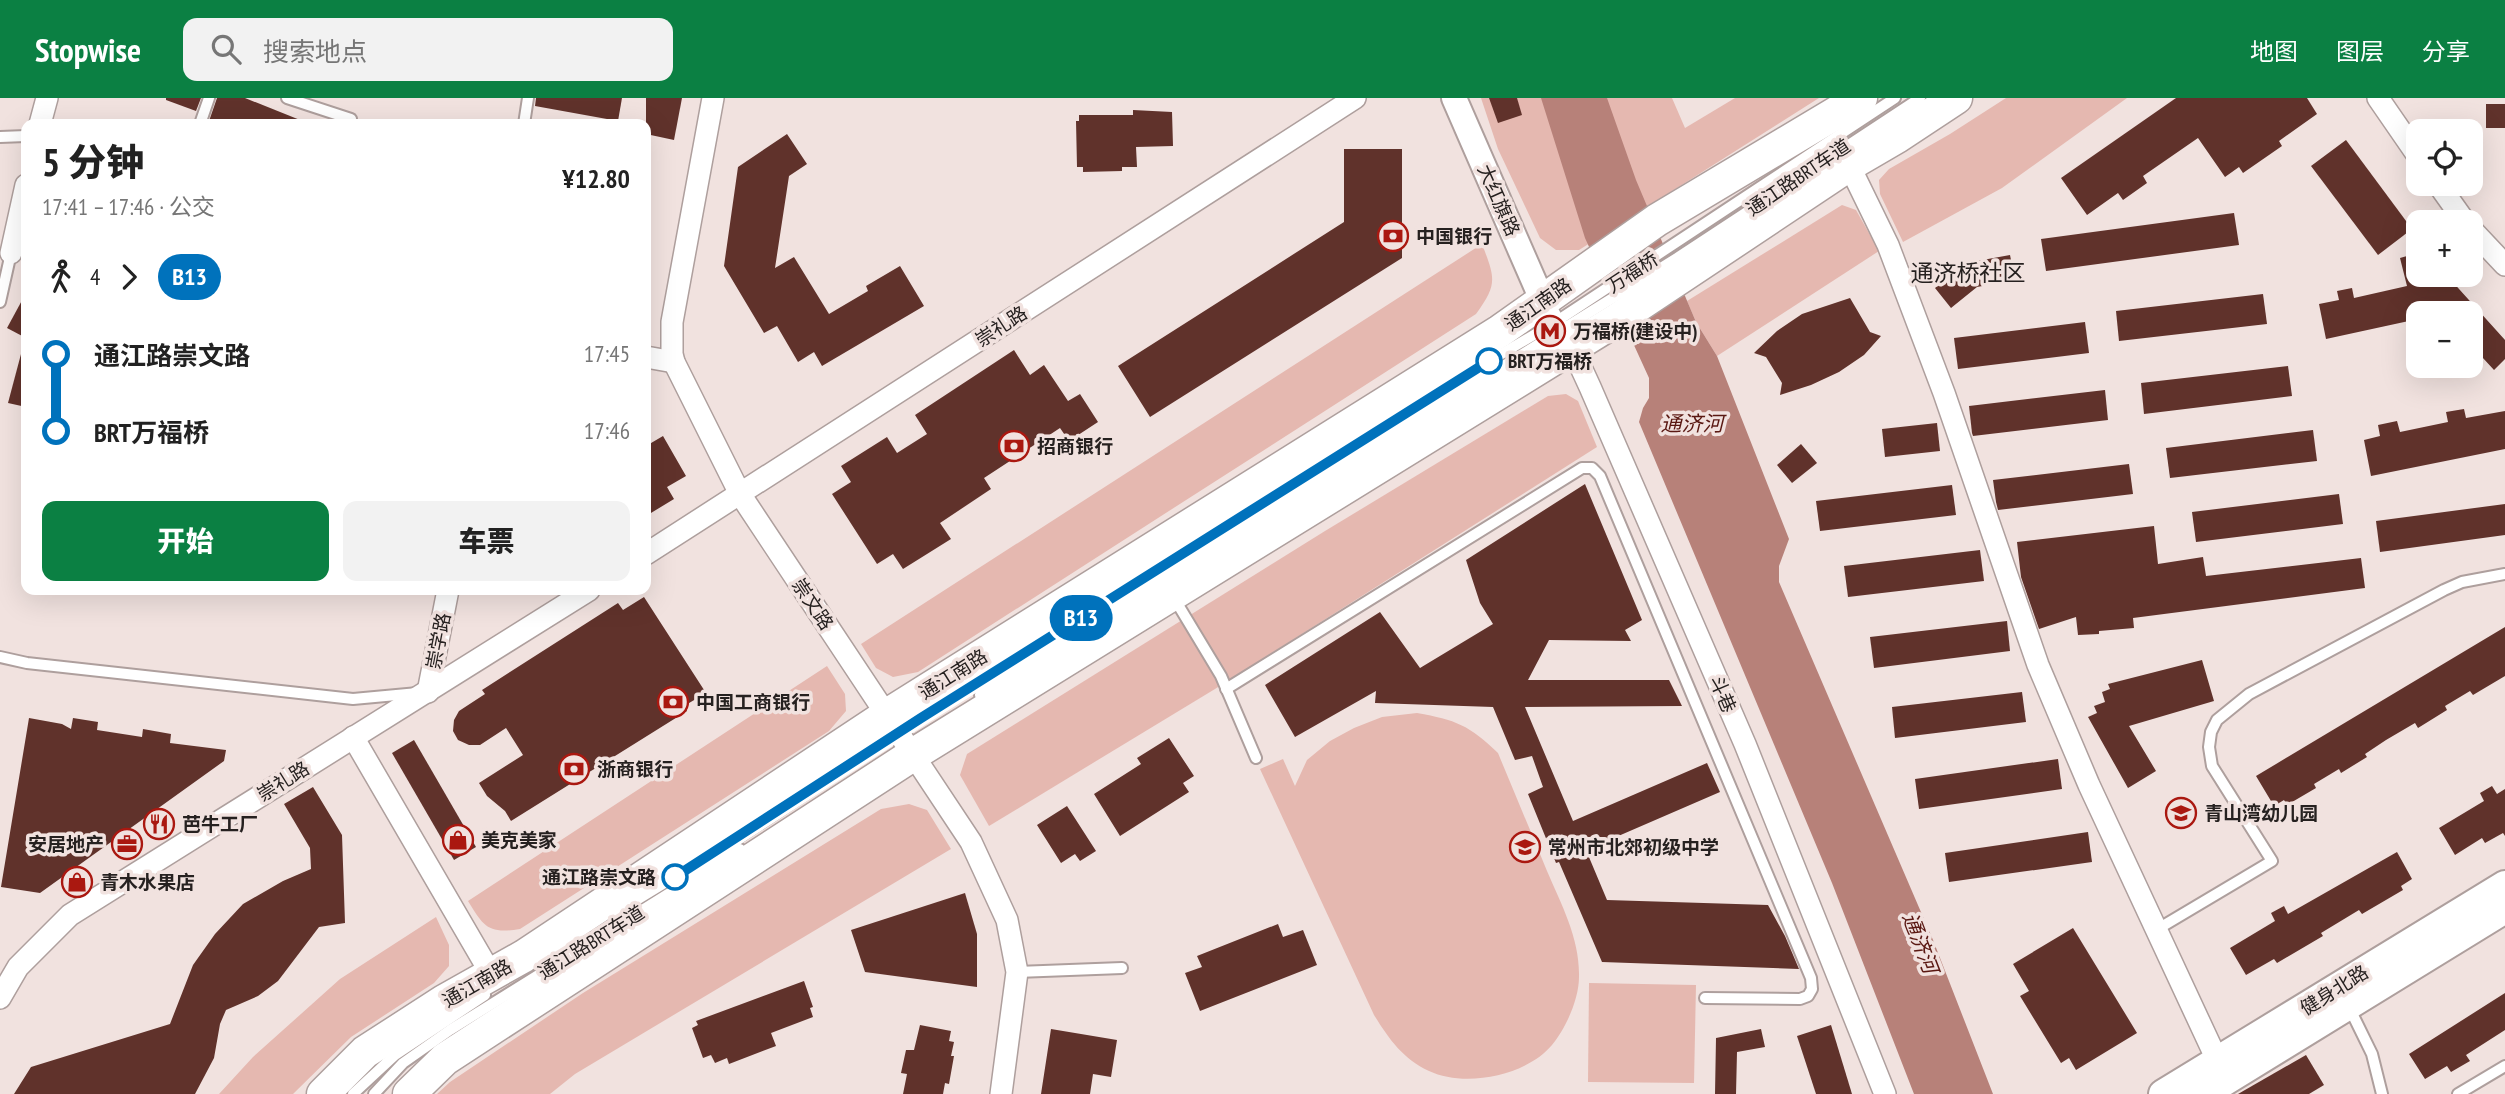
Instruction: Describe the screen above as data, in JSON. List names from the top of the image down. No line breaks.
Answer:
{"streets":{"main road":["万福桥","通江南路","健身北路"],"street":["大红旗路","崇礼路","崇文路","崇学路","斗巷"],"lane":["通江路BRT车道"]},"crossings":[["通江路BRT车道","万福桥"],["通江路BRT车道","通江南路"],["通江路BRT车道","崇文路"],["大红旗路","通江南路"],["大红旗路","斗巷"],["万福桥","通江南路"],["通江南路","崇文路"],["通江南路","斗巷"],["崇礼路","崇文路"],["崇礼路","崇学路"]],"districts":["通济桥社区"],"water":["通济河"],"places":{"bank":["中国银行","招商银行","中国工商银行","浙商银行"],"metro station":["万福桥(建设中)"],"other":["BRT万福桥","通江路崇文路"],"school or university":["青山湾幼儿园","常州市北郊初级中学"],"restaurant":["芭牛工厂"],"shop":["美克美家","青木水果店"],"office":["安居地产"]},"lines":["bus line B13"],"page":{"header":"Stopwise","search":"搜索地点","nav":["地图","图层","分享"],"on_map":"B13","map_buttons":["+","−"],"heading":["5 分钟","17:41 – 17:46 · 公交","¥12.80"],"legs":["4","B13"],"list":[{"name":"通江路崇文路","value":"17:45"},{"name":"BRT万福桥","value":"17:46"}],"buttons":["开始","车票"]}}
